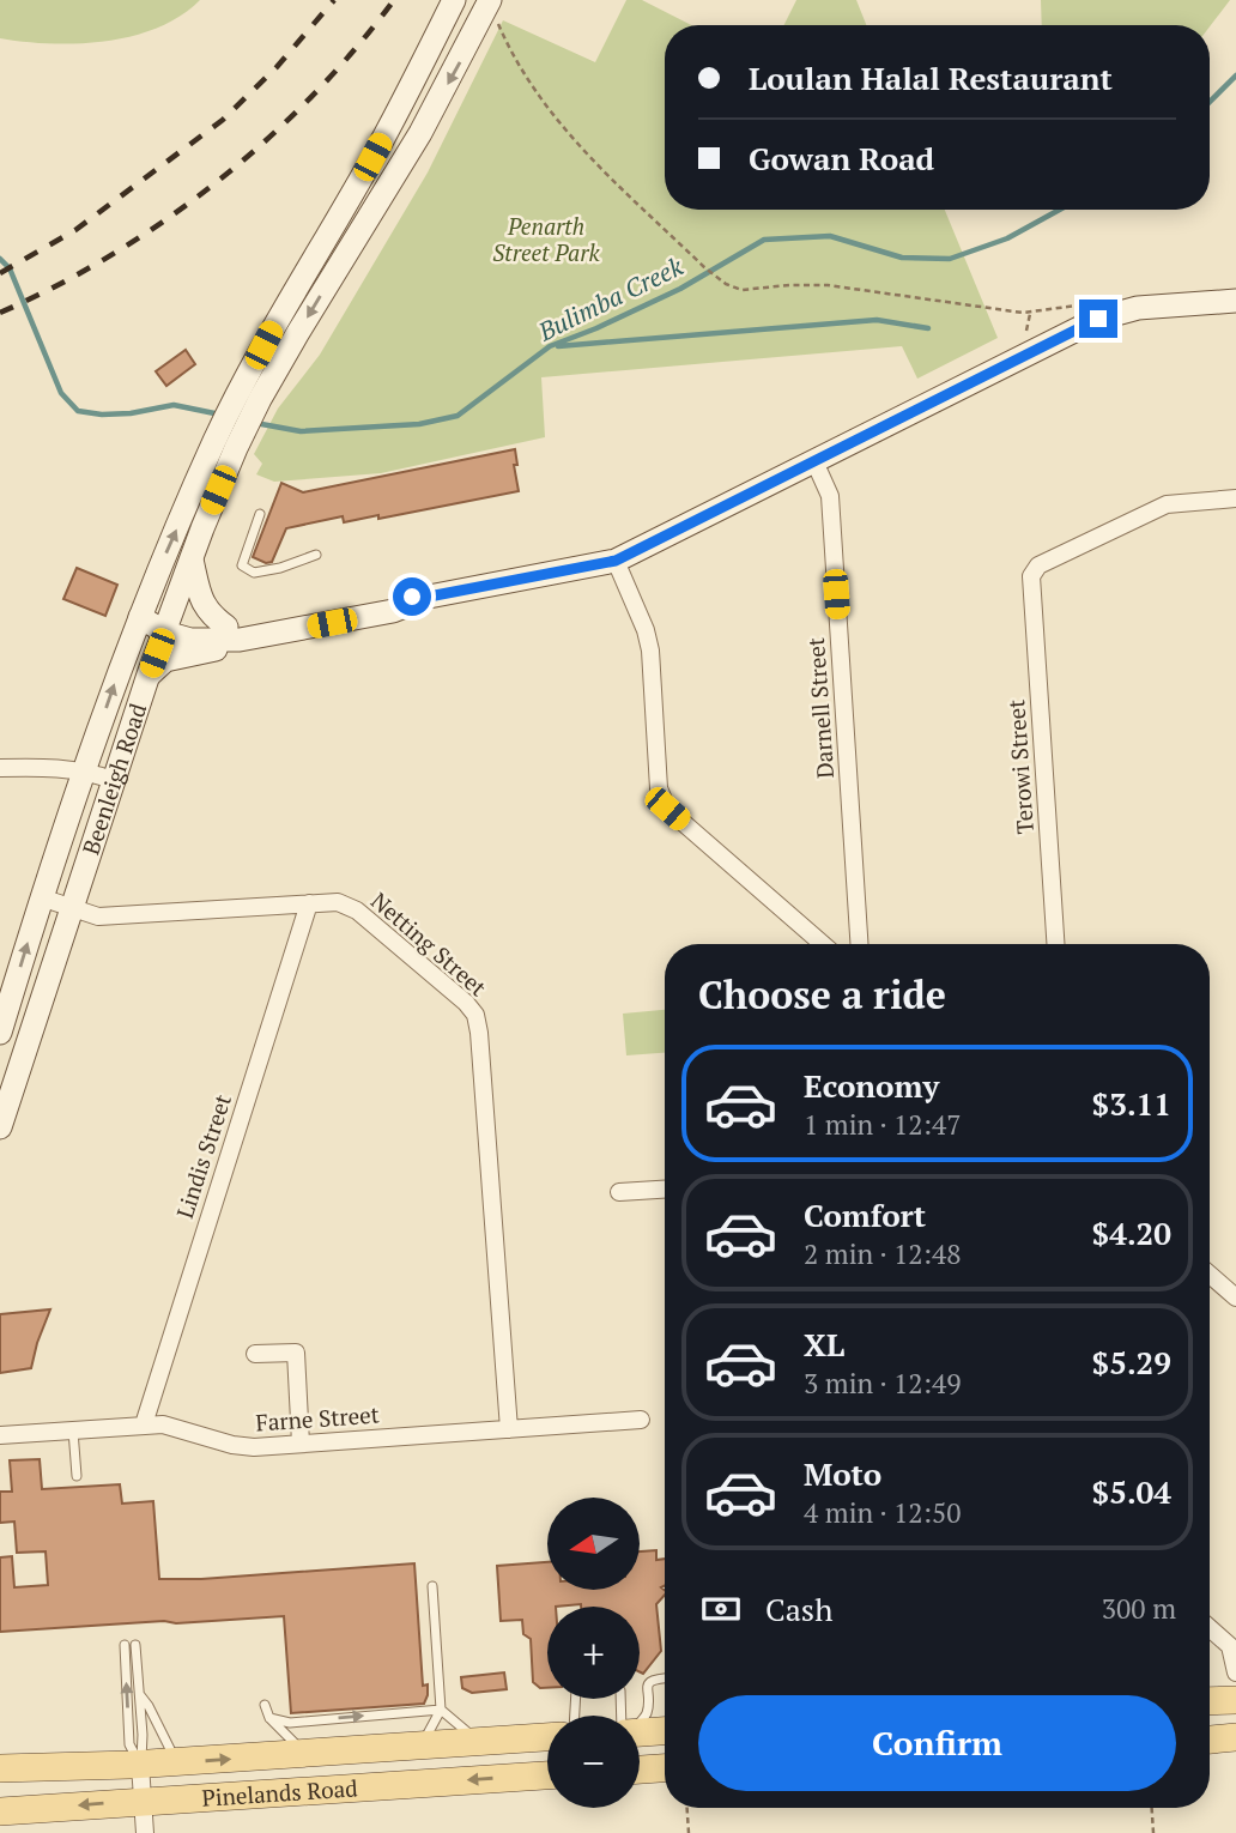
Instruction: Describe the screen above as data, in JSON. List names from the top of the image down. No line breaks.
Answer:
{"streets":{"main road":["Beenleigh Road","Pinelands Road"],"street":["Darnell Street","Terowi Street","Netting Street","Lindis Street","Farne Street"]},"crossings":[["Beenleigh Road","Netting Street"],["Netting Street","Lindis Street"],["Netting Street","Farne Street"],["Lindis Street","Farne Street"]],"water":["Bulimba Creek"],"parks":["Penarth Street Park"],"north":"left","page":{"banner":["Loulan Halal Restaurant","Gowan Road"],"heading":"Choose a ride","list":[{"name":"Economy","note":"1 min · 12:47","value":"$3.11"},{"name":"Comfort","note":"2 min · 12:48","value":"$4.20"},{"name":"XL","note":"3 min · 12:49","value":"$5.29"},{"name":"Moto","note":"4 min · 12:50","value":"$5.04"}],"map_buttons":["+","−"],"pay":["Cash","300 m"],"buttons":"Confirm"}}
